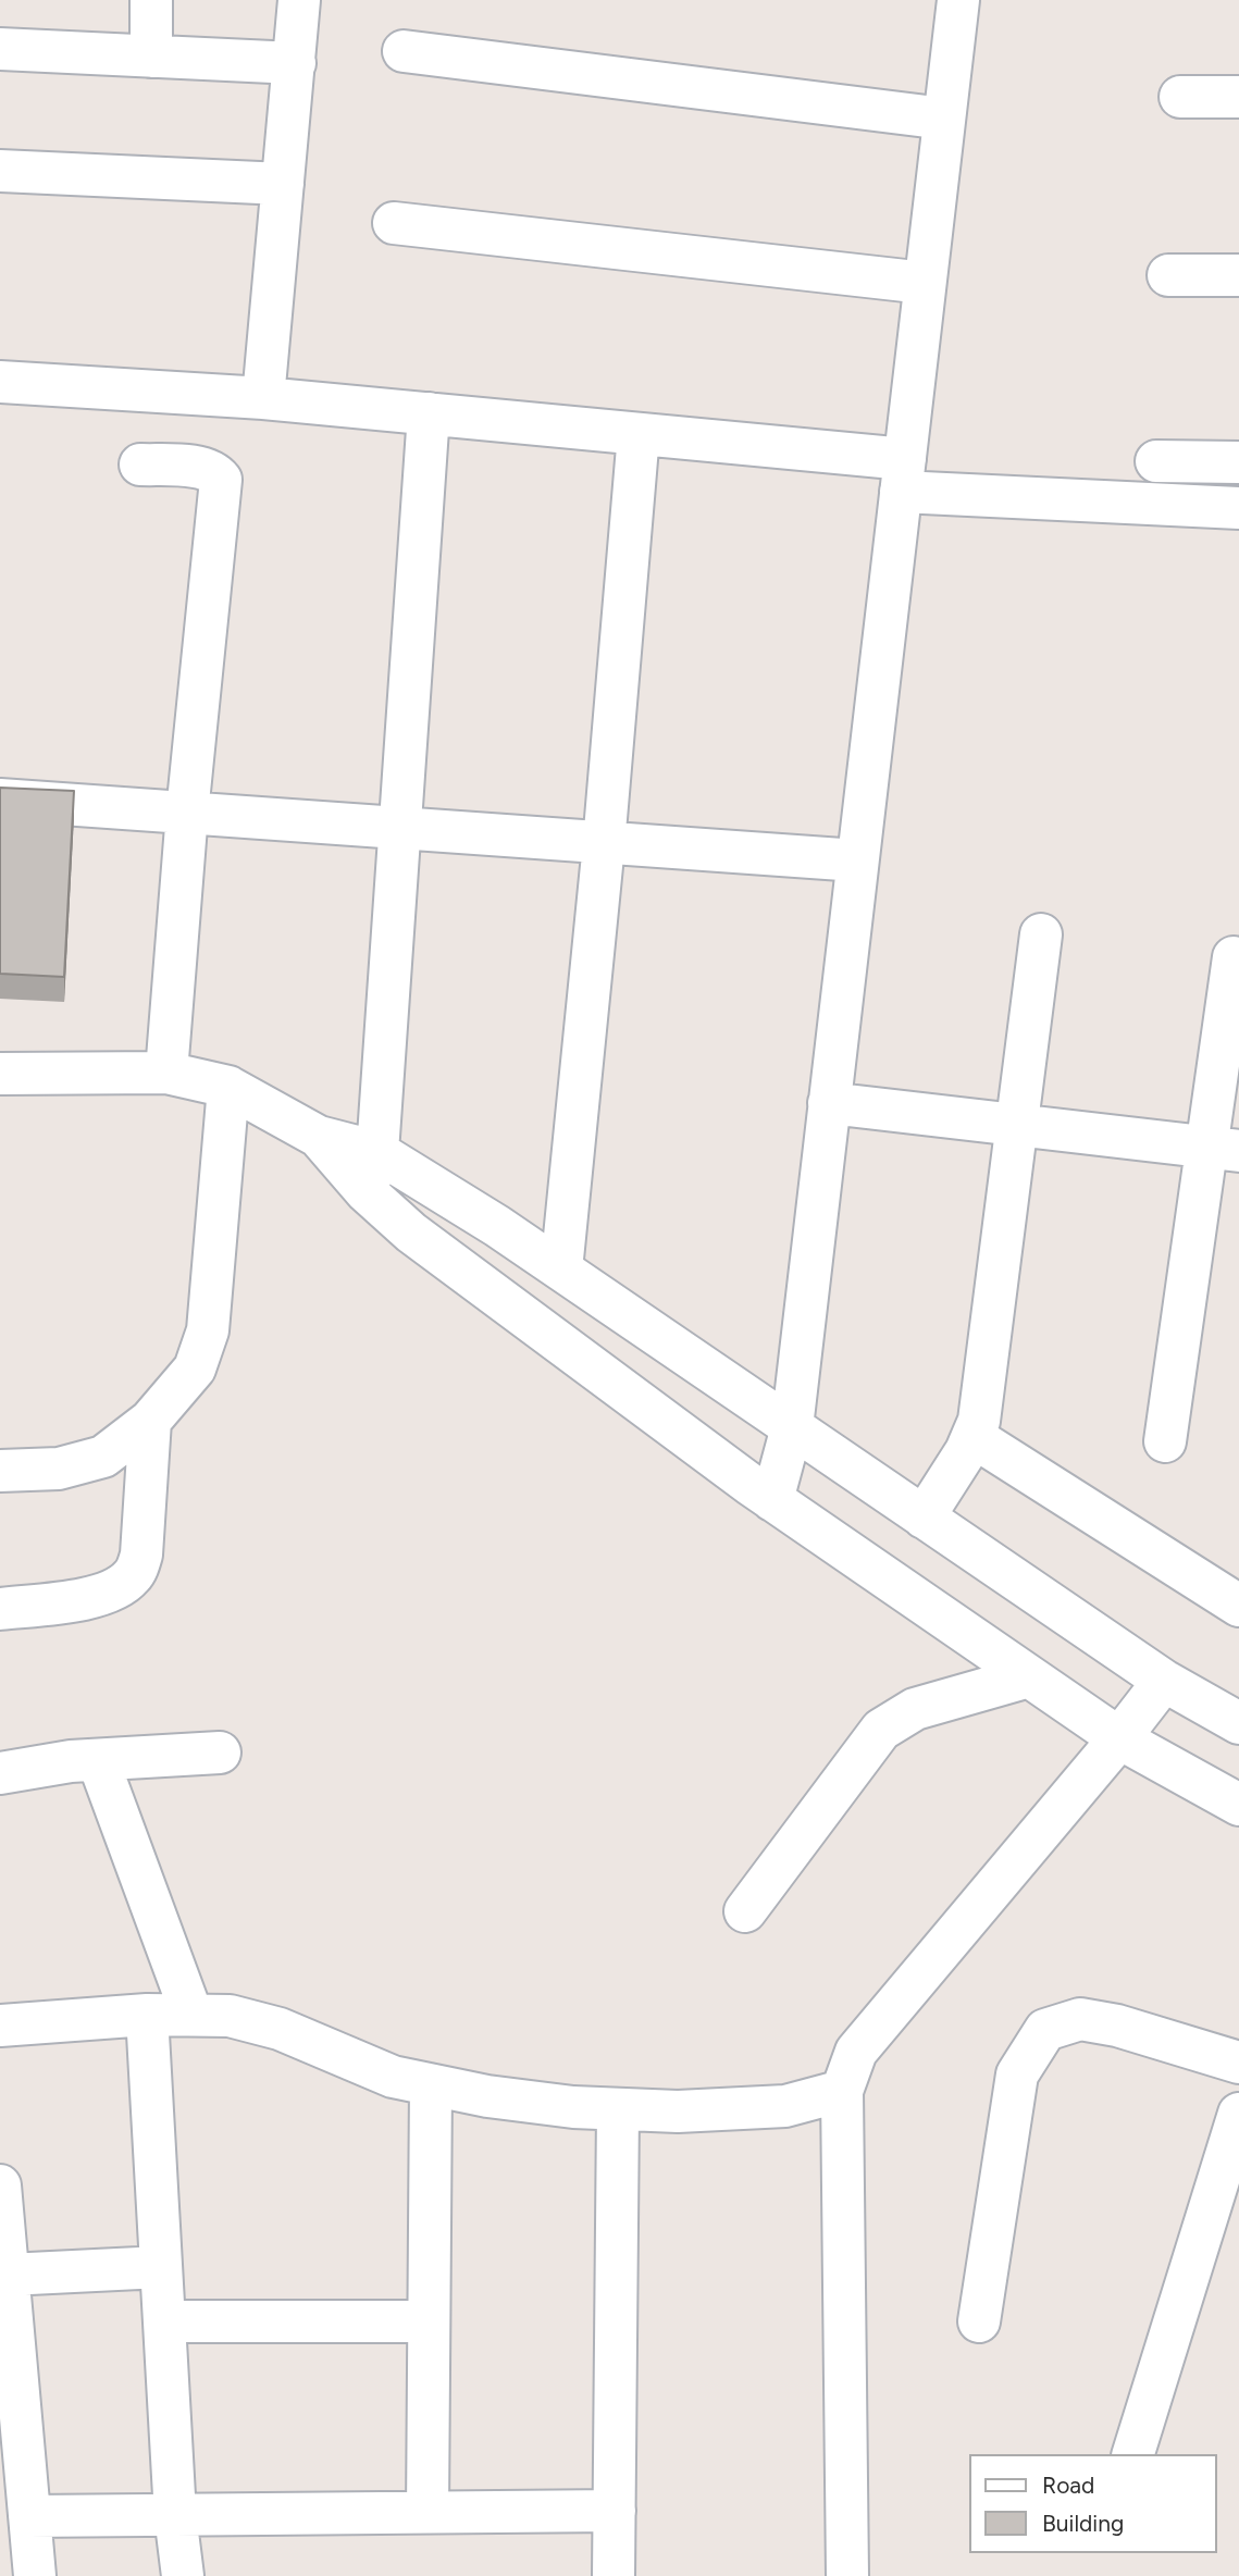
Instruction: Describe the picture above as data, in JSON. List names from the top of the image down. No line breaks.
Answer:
{"legend":["Road","Building"]}
